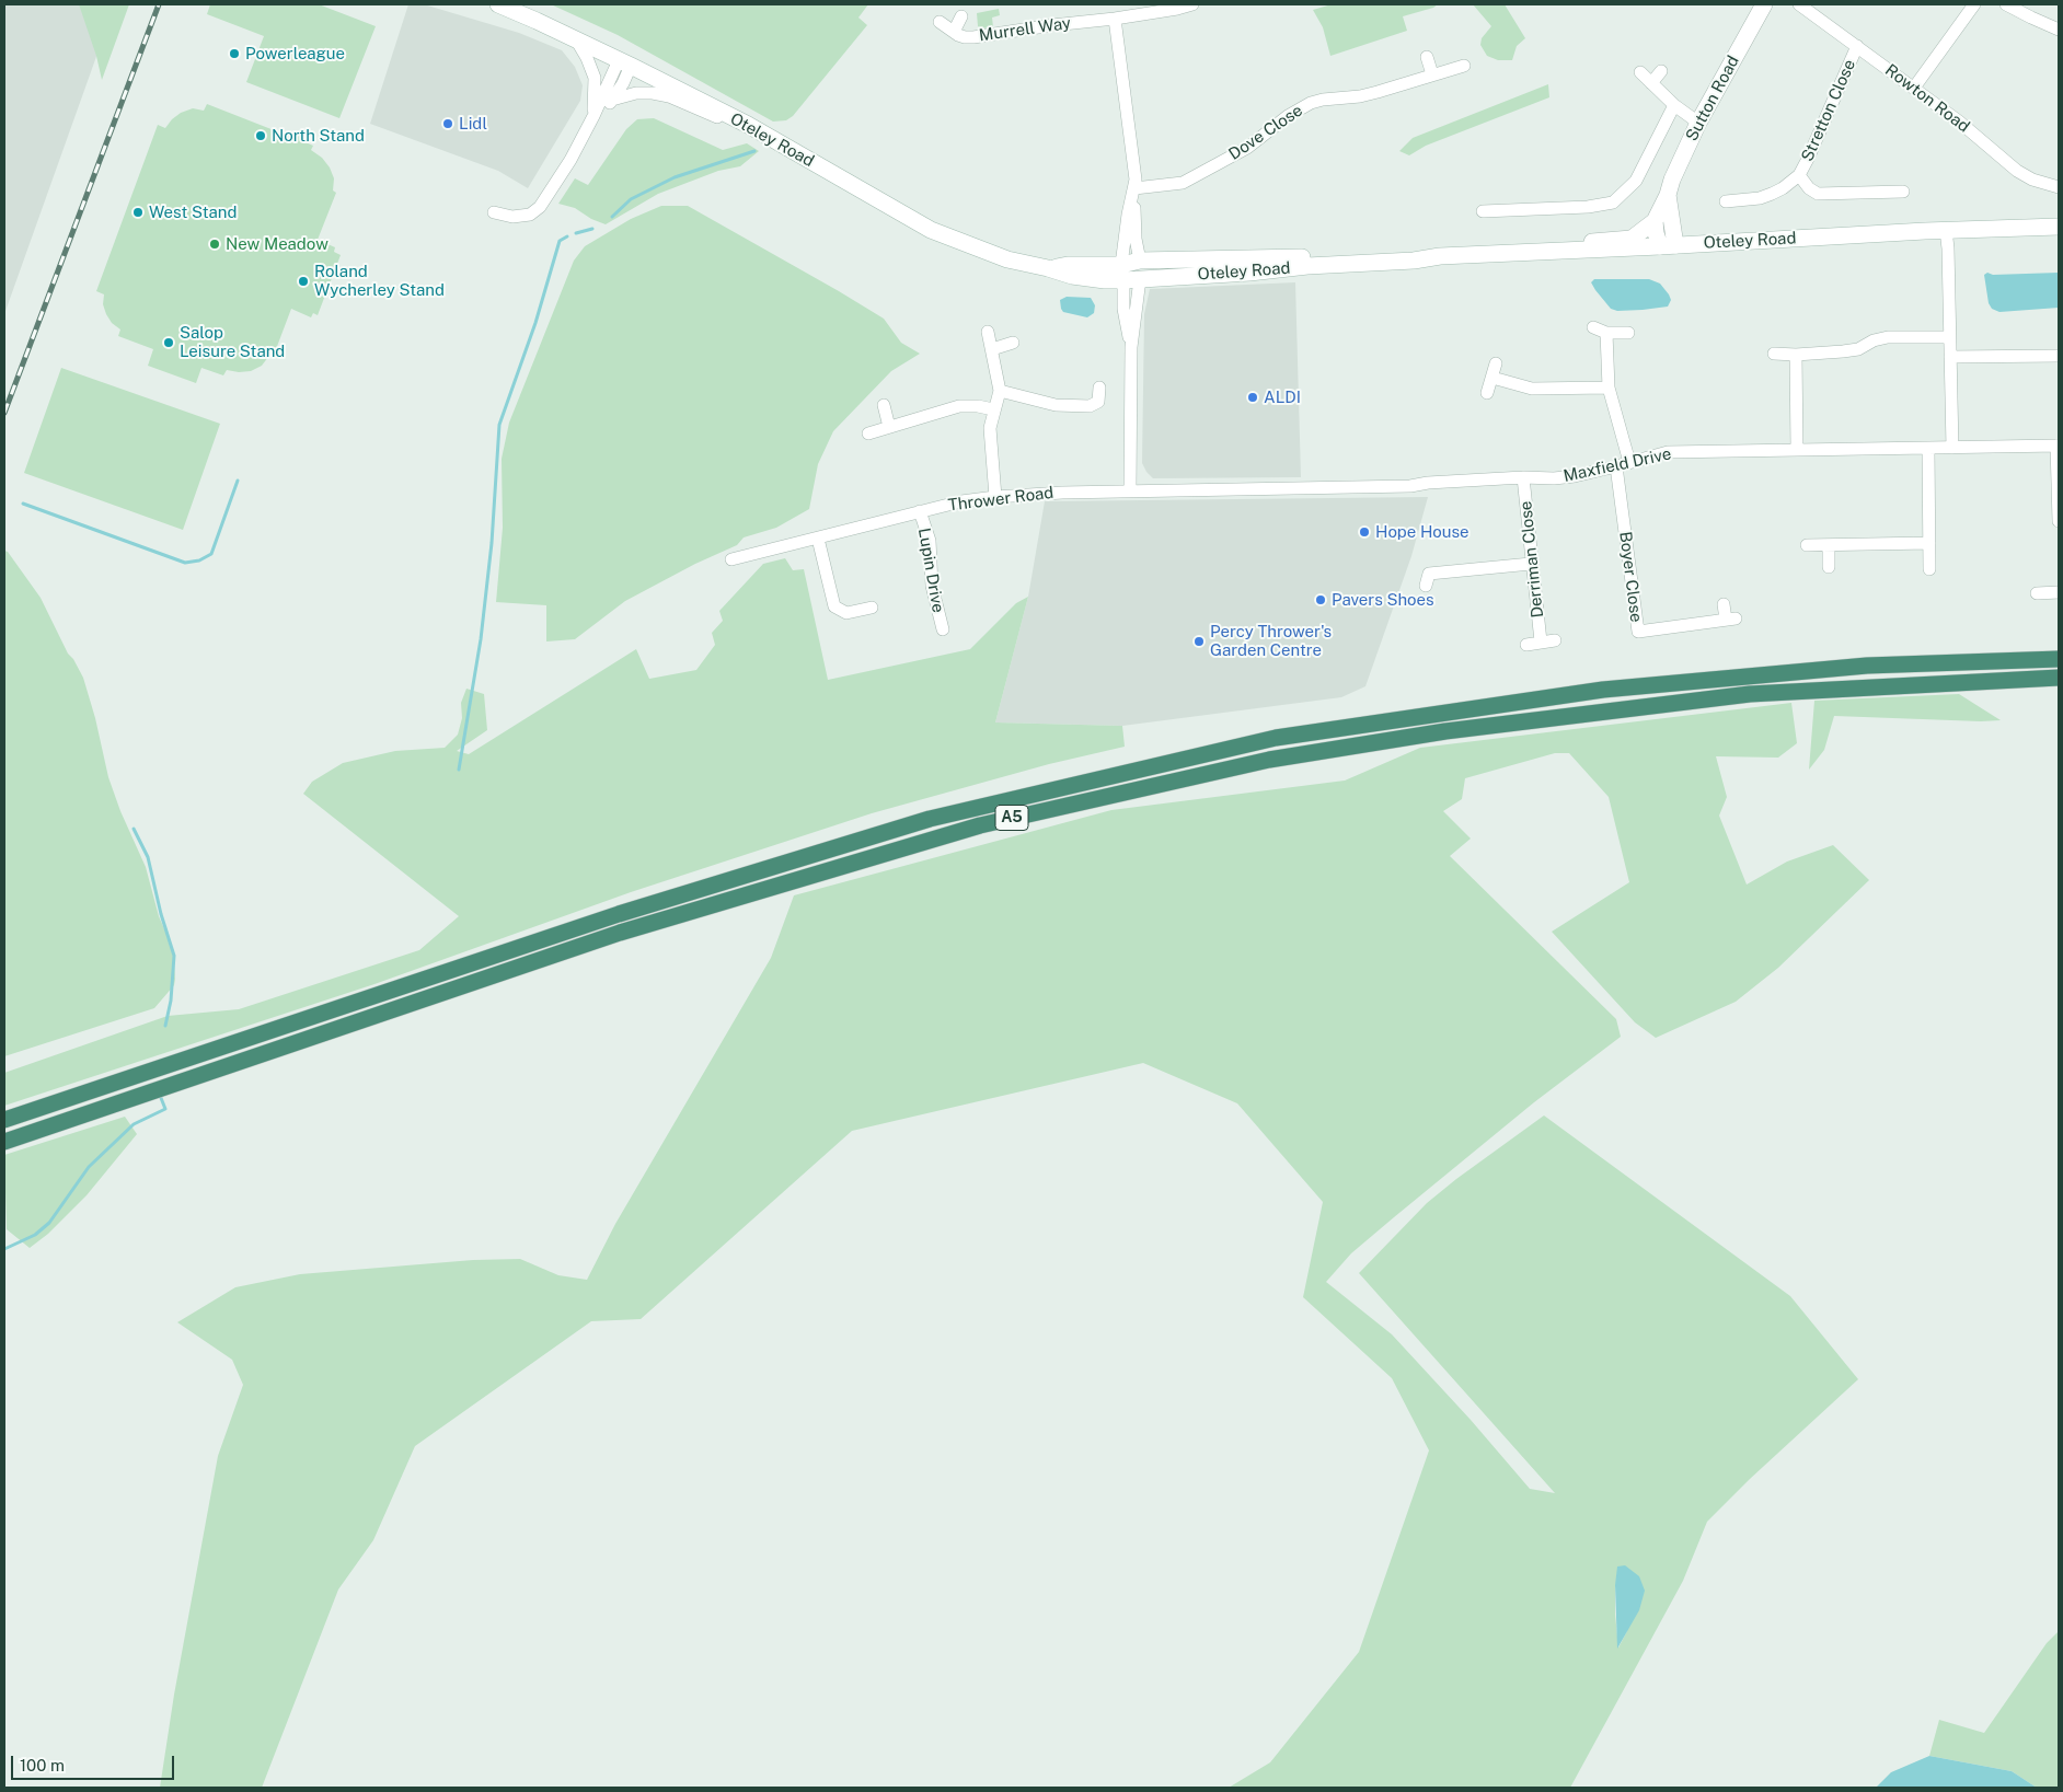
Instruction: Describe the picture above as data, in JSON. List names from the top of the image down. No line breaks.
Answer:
{"streets":{"highway":["A5"],"main road":["Sutton Road","Oteley Road"],"street":["Murrell Way","Rowton Road","Stretton Close","Dove Close","Maxfield Drive","Thrower Road","Derriman Close","Lupin Drive","Boyer Close"]},"crossings":[["Sutton Road","Oteley Road"],["Rowton Road","Stretton Close"],["Maxfield Drive","Thrower Road"],["Maxfield Drive","Derriman Close"],["Maxfield Drive","Boyer Close"],["Thrower Road","Lupin Drive"]],"places":["Powerleague","Lidl","North Stand","West Stand","New Meadow","Roland Wycherley Stand","Salop Leisure Stand","ALDI","Hope House","Pavers Shoes","Percy Thrower's Garden Centre"],"scale_bar":"100 m"}
